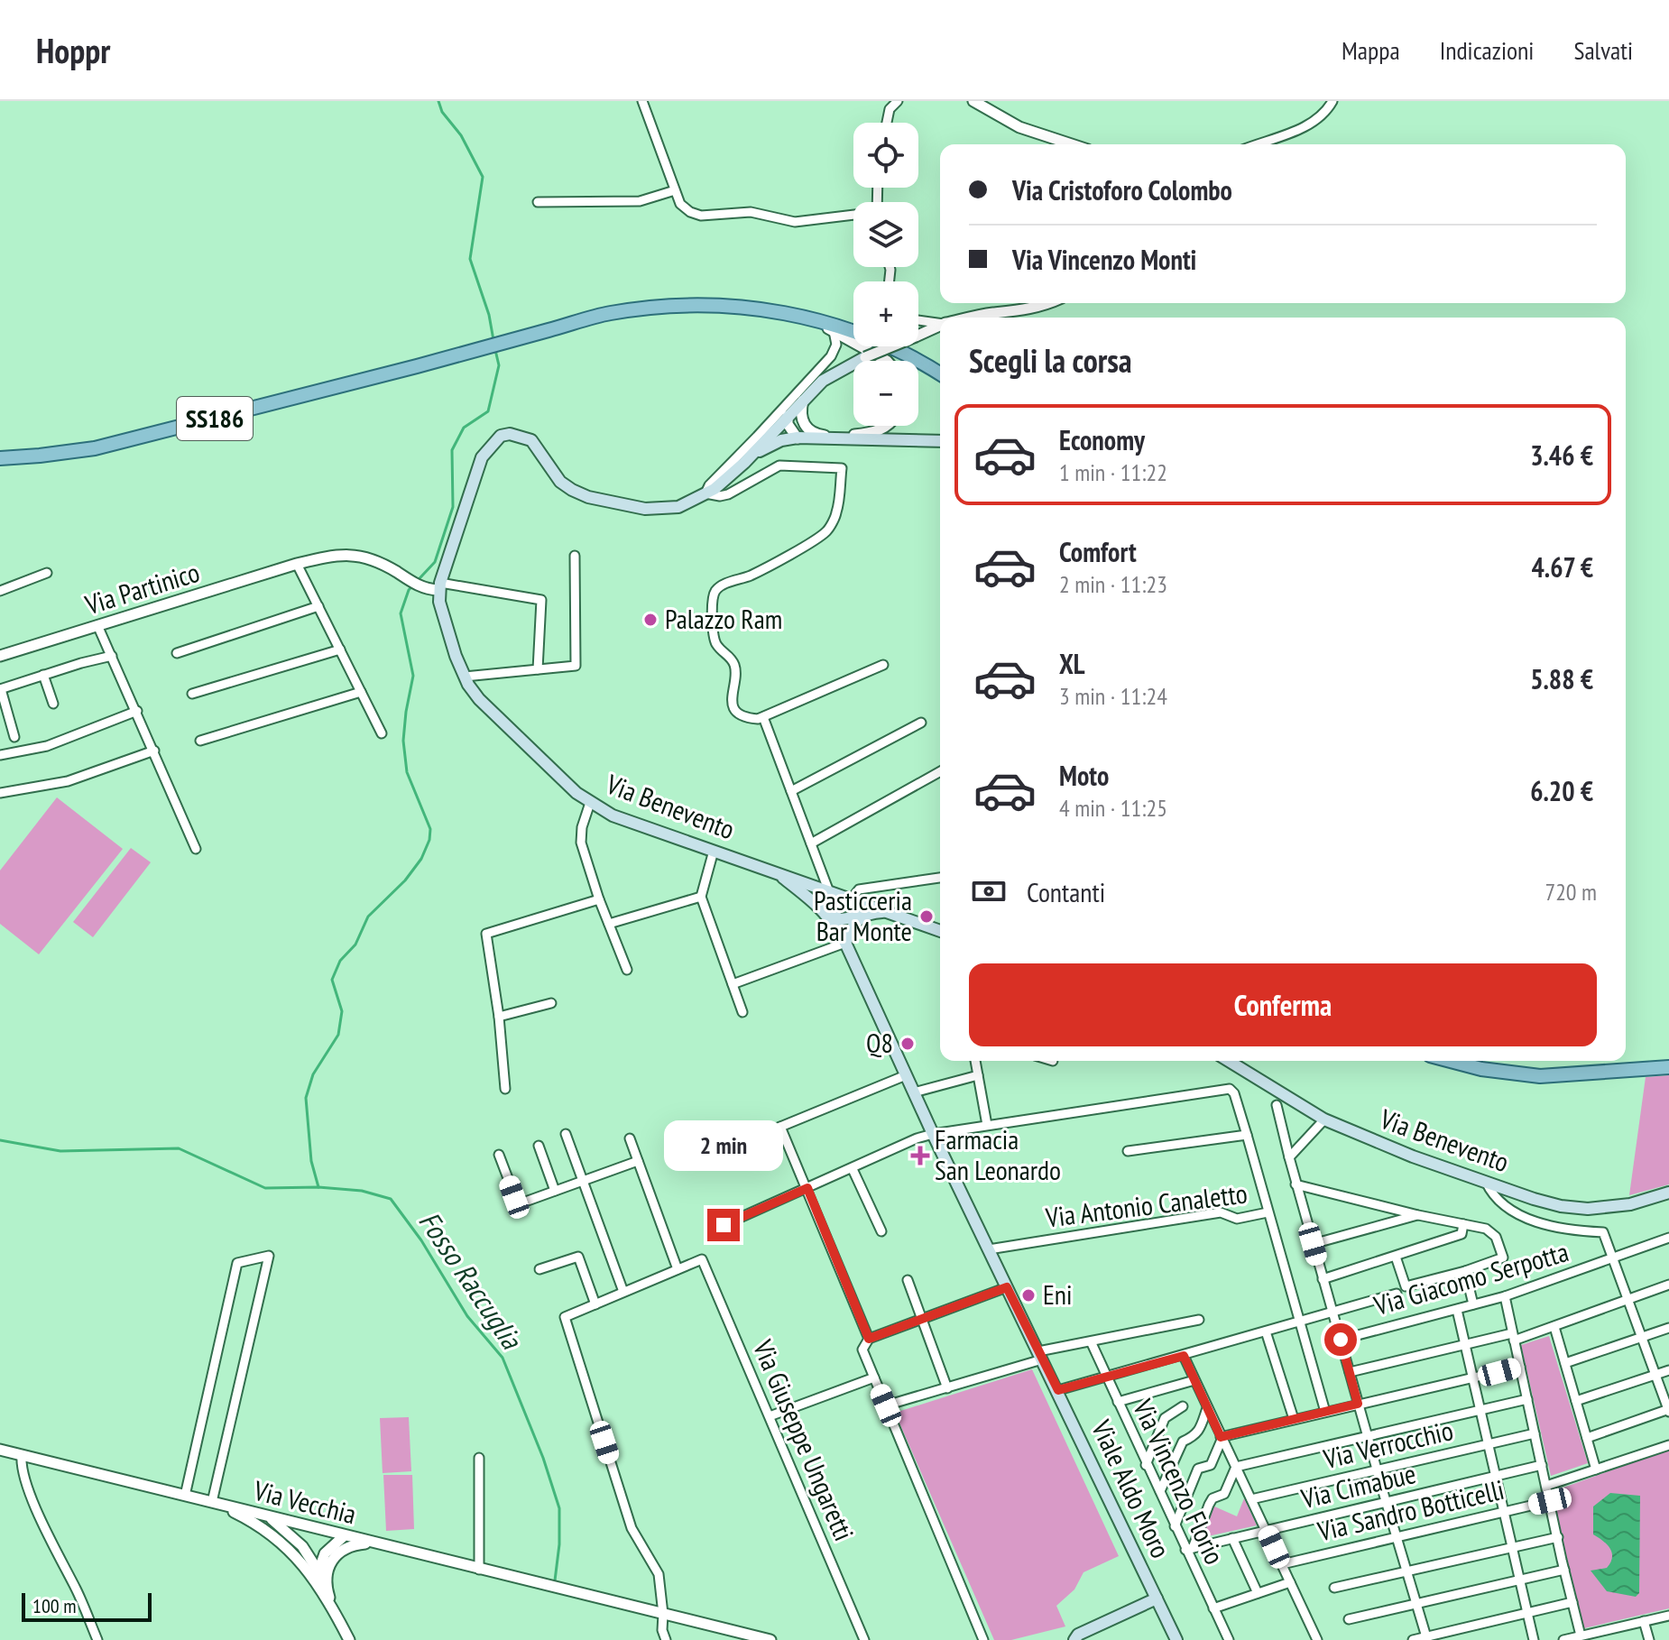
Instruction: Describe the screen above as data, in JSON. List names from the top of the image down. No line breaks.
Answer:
{"streets":{"main road":["SS186","Via Benevento","Viale Aldo Moro"],"street":["Via Partinico","Via Antonio Canaletto","Via Giacomo Serpotta","Via Giuseppe Ungaretti","Via Verrocchio","Via Vincenzo Florio","Via Cimabue","Via Vecchia","Via Sandro Botticelli"]},"crossings":[["Via Partinico","Via Benevento"],["Via Benevento","Viale Aldo Moro"],["Via Antonio Canaletto","Viale Aldo Moro"],["Via Vincenzo Florio","Via Cimabue"]],"water":["Fosso Raccuglia"],"places":{"other":["Palazzo Ram","Pasticceria Bar Monte","Q8","Eni"],"health":["Farmacia San Leonardo"]},"scale_bar":"100 m","page":{"header":"Hoppr","nav":["Mappa","Indicazioni","Salvati"],"map_buttons":["+","−"],"banner":["Via Cristoforo Colombo","Via Vincenzo Monti"],"heading":"Scegli la corsa","list":[{"name":"Economy","note":"1 min · 11:22","value":"3.46 €"},{"name":"Comfort","note":"2 min · 11:23","value":"4.67 €"},{"name":"XL","note":"3 min · 11:24","value":"5.88 €"},{"name":"Moto","note":"4 min · 11:25","value":"6.20 €"}],"pay":["Contanti","720 m"],"buttons":"Conferma","bubble":"2 min","scale":"100 m"}}
